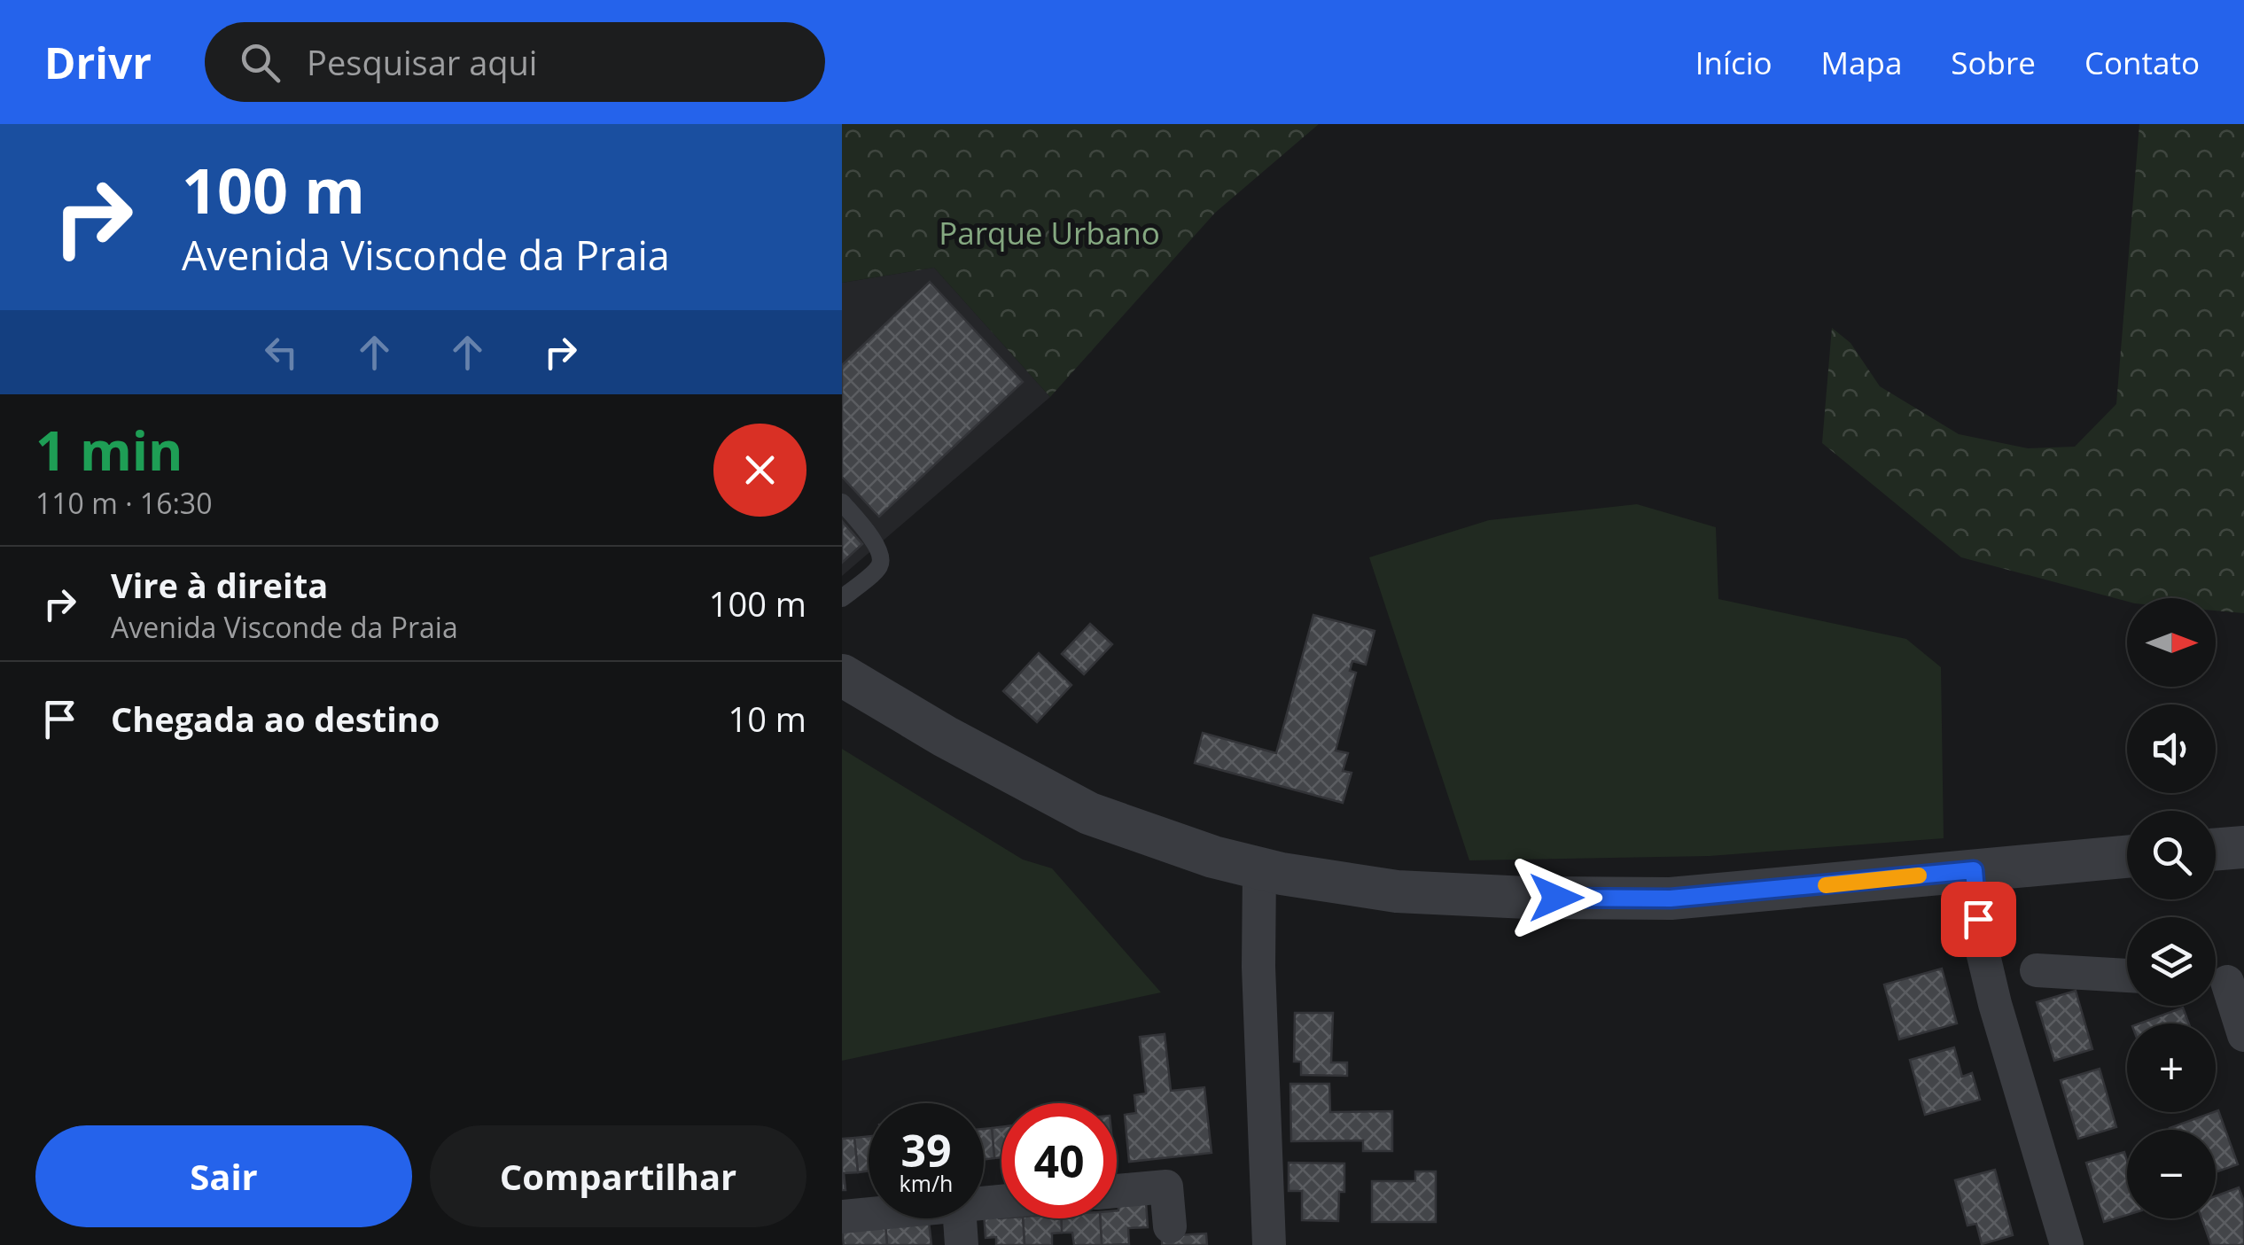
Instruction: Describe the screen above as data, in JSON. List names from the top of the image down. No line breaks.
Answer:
{"parks":["Parque Urbano"],"north":"right","page":{"header":"Drivr","search":"Pesquisar aqui","nav":["Início","Mapa","Sobre","Contato"],"turn":["100 m","Avenida Visconde da Praia"],"heading":["1 min","110 m · 16:30"],"list":[{"name":"Vire à direita","note":"Avenida Visconde da Praia","value":"100 m"},{"name":"Chegada ao destino","value":"10 m"}],"map_buttons":["+","−"],"speed":"39 km/h","limit":"40","buttons":["Sair","Compartilhar"]}}
